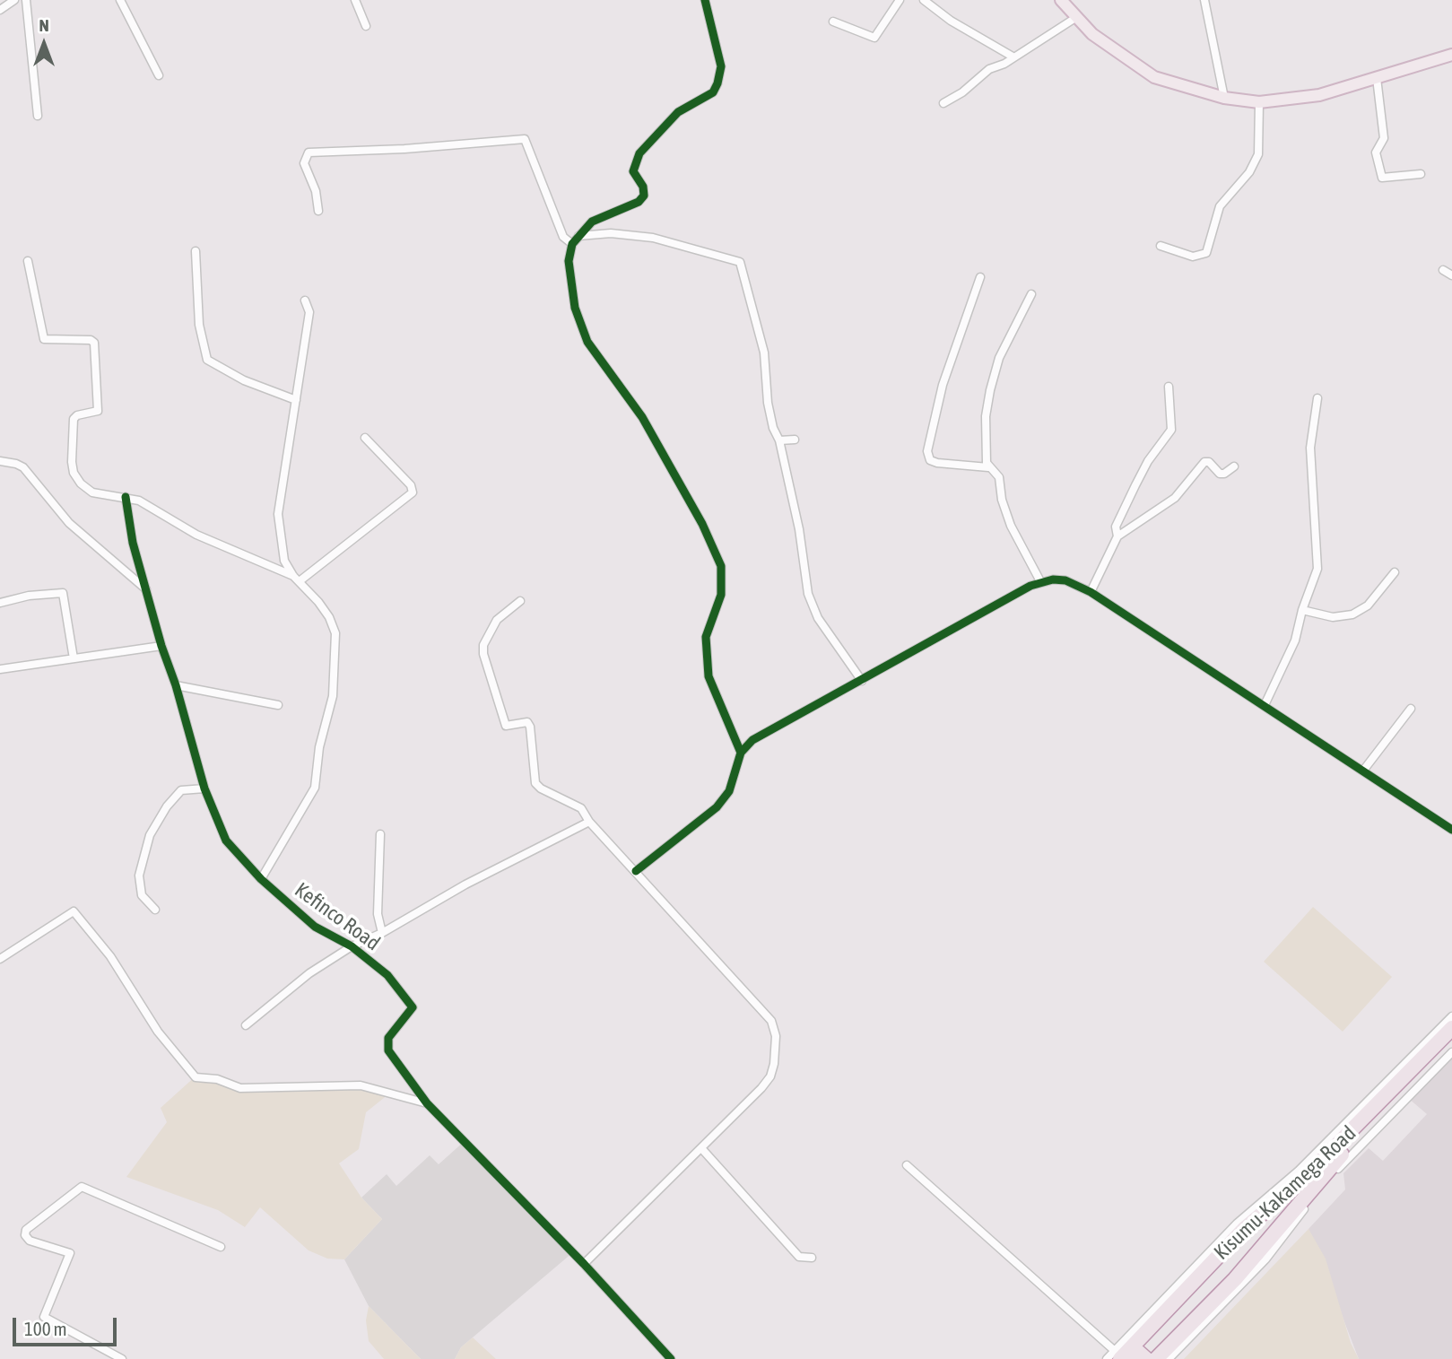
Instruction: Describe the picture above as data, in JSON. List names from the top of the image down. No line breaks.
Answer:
{"streets":{"highway":["Kisumu-Kakamega Road"],"street":["Kefinco Road"]},"scale_bar":"100 m","north":"top"}
